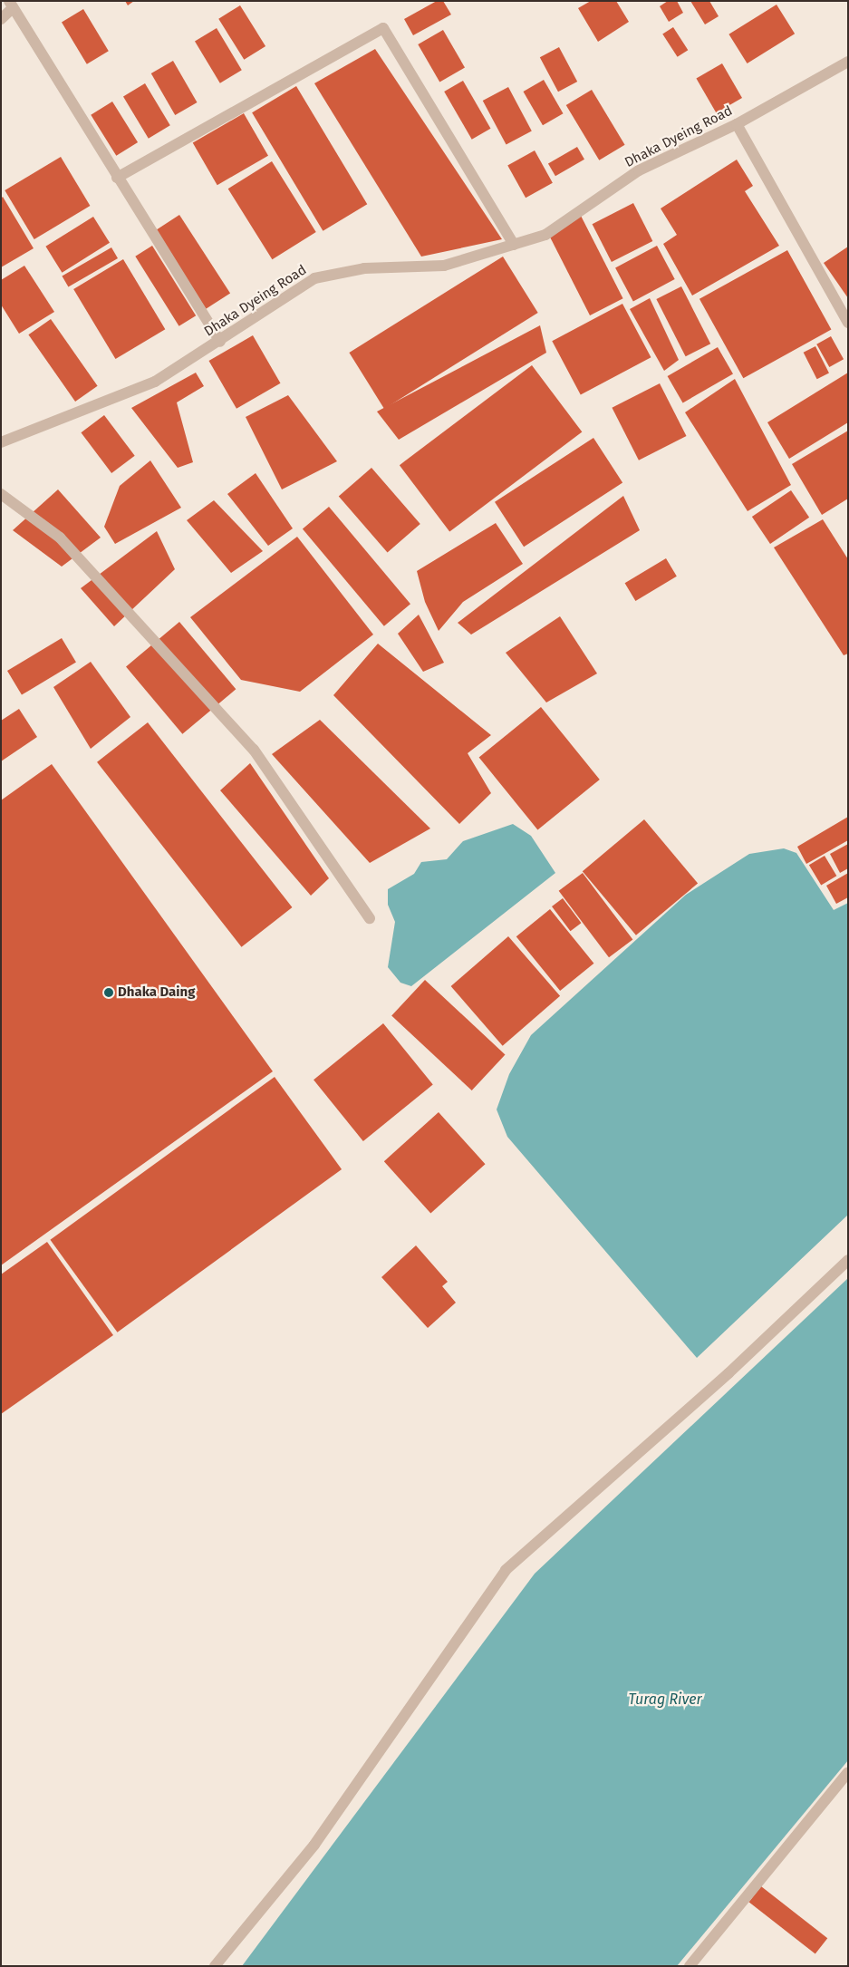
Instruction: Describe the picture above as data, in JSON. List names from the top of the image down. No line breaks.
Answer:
{"streets":{"street":["Dhaka Dyeing Road"]},"water":["Turag River"],"places":["Dhaka Daing"]}
